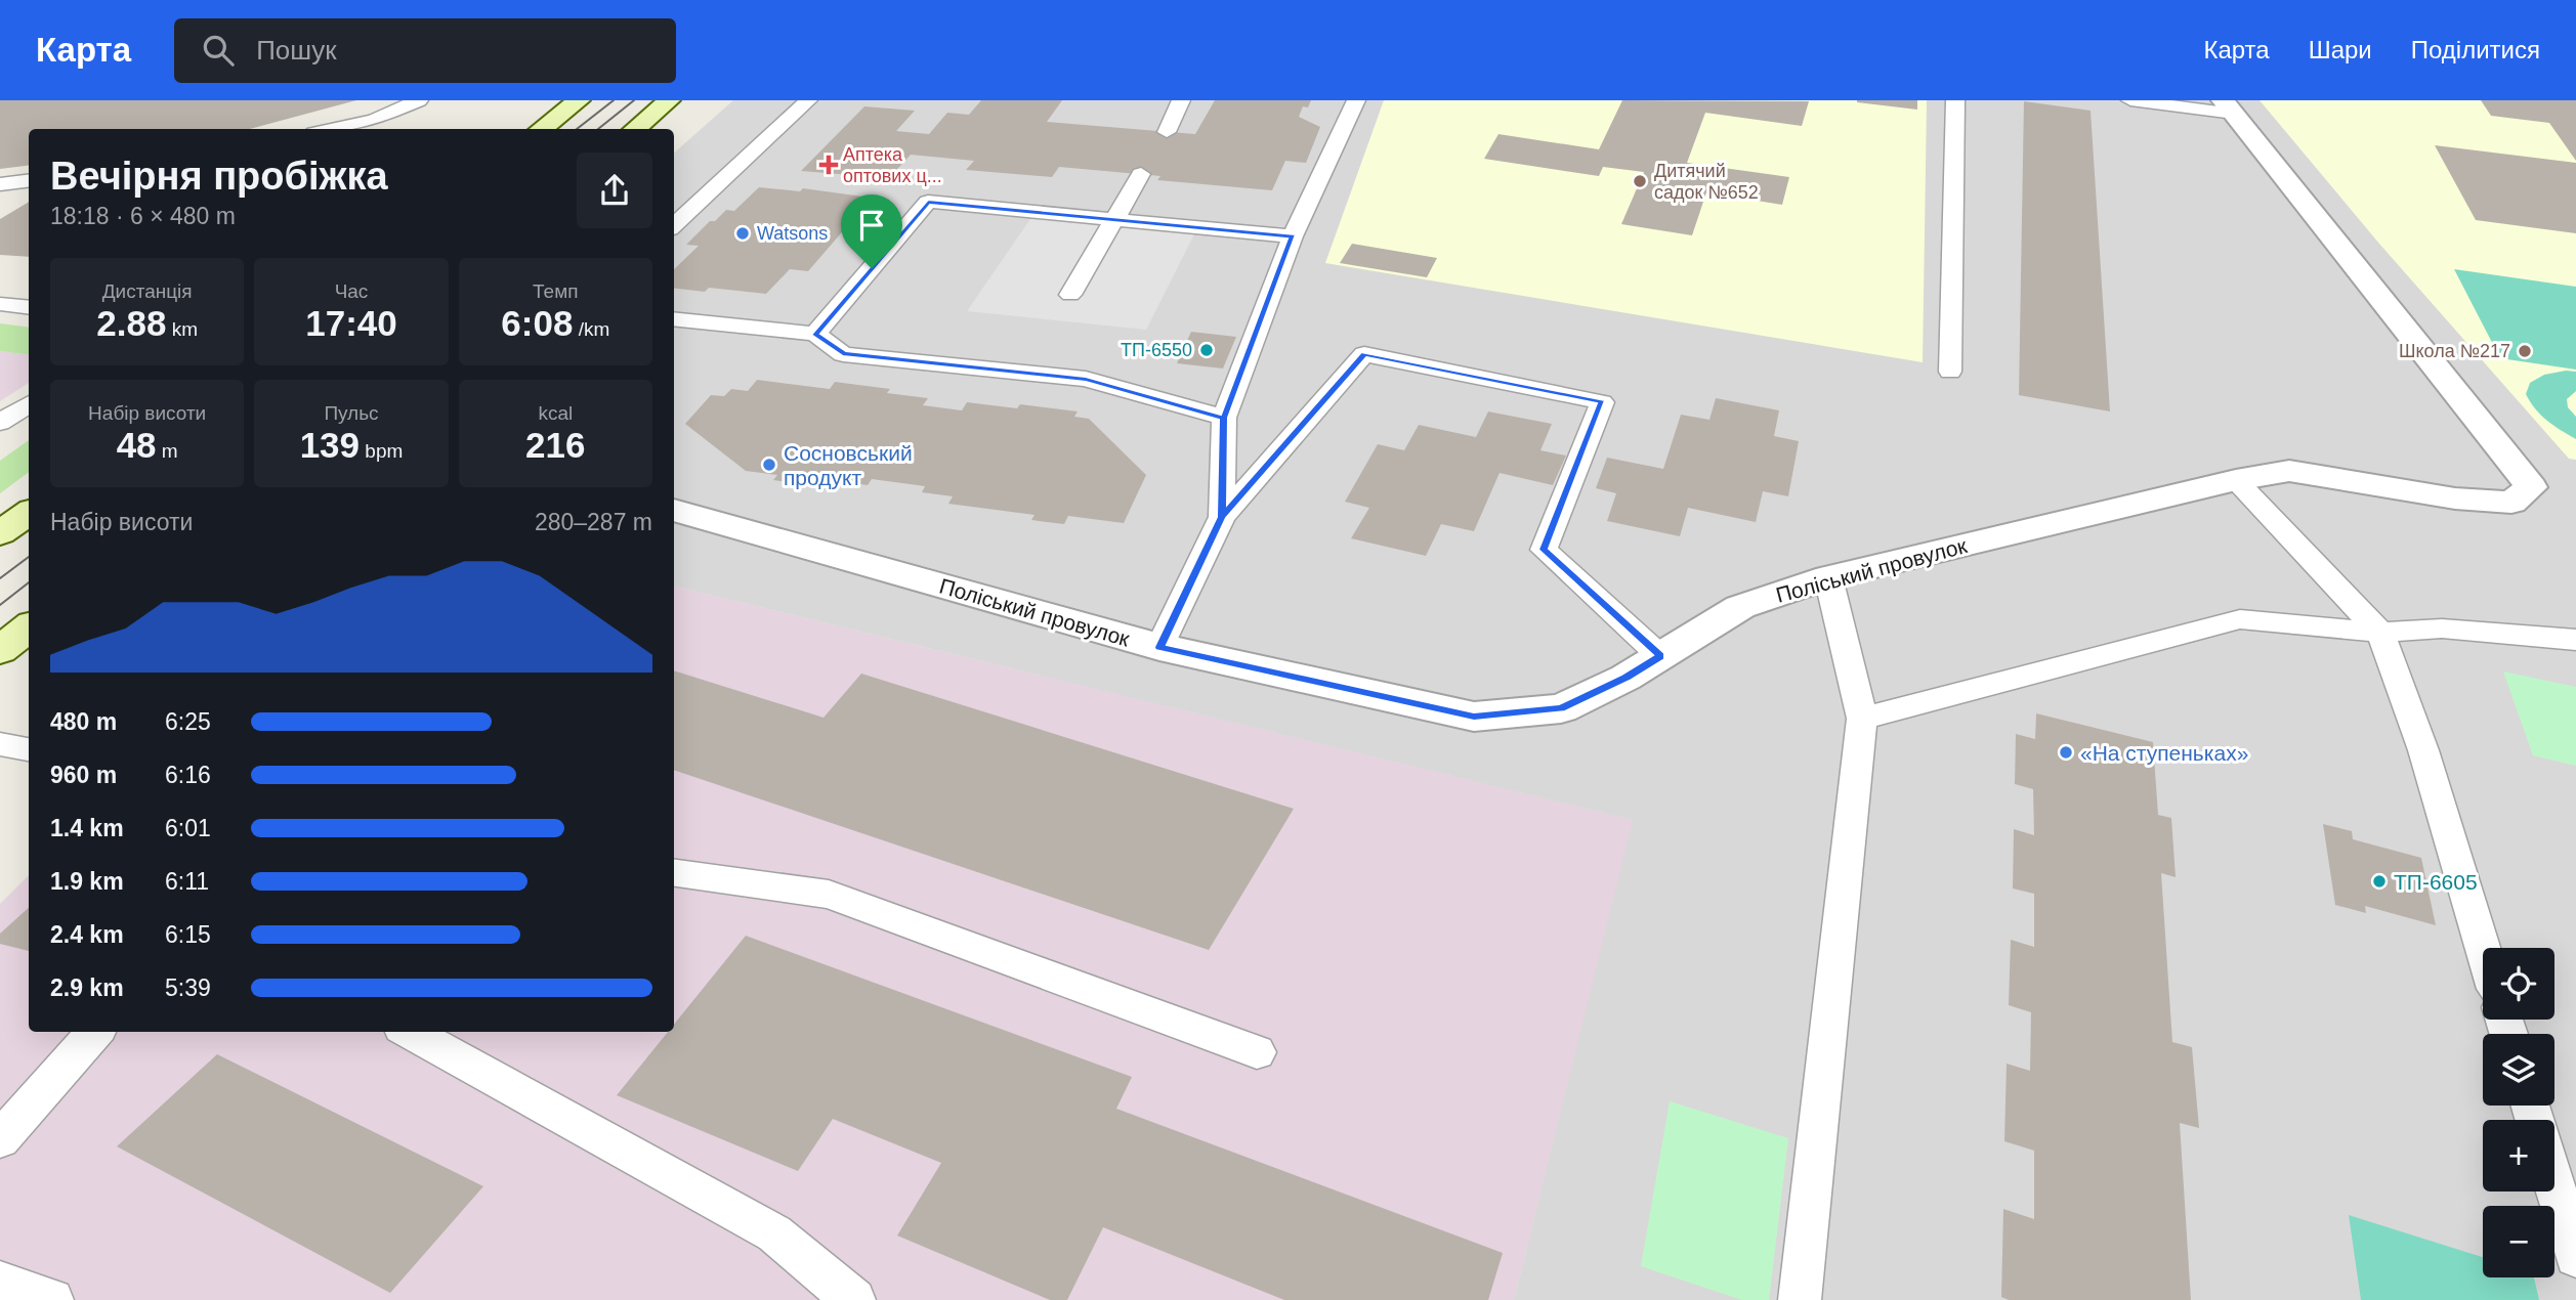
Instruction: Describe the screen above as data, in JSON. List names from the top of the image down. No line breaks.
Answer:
{"streets":{"street":["Поліський провулок"]},"places":{"health":["Аптека оптових ц..."],"other":["Дитячий садок №652","Watsons","ТП-6550","Школа №217","Сосновський продукт","«На ступеньках»","ТП-6605"]},"page":{"header":"Карта","search":"Пошук","nav":["Карта","Шари","Поділитися"],"heading":["Вечірня пробіжка","18:18 · 6 × 480 m"],"stats":[["Дистанція","2.88 km"],["Час","17:40"],["Темп","6:08 /km"],["Набір висоти","48 m"],["Пульс","139 bpm"],["kcal","216"]],"chart":["Набір висоти","280–287 m"],"list":[{"name":"480 m","note":"6:25"},{"name":"960 m","note":"6:16"},{"name":"1.4 km","note":"6:01"},{"name":"1.9 km","note":"6:11"},{"name":"2.4 km","note":"6:15"},{"name":"2.9 km","note":"5:39"}],"map_buttons":["+","−"]}}
